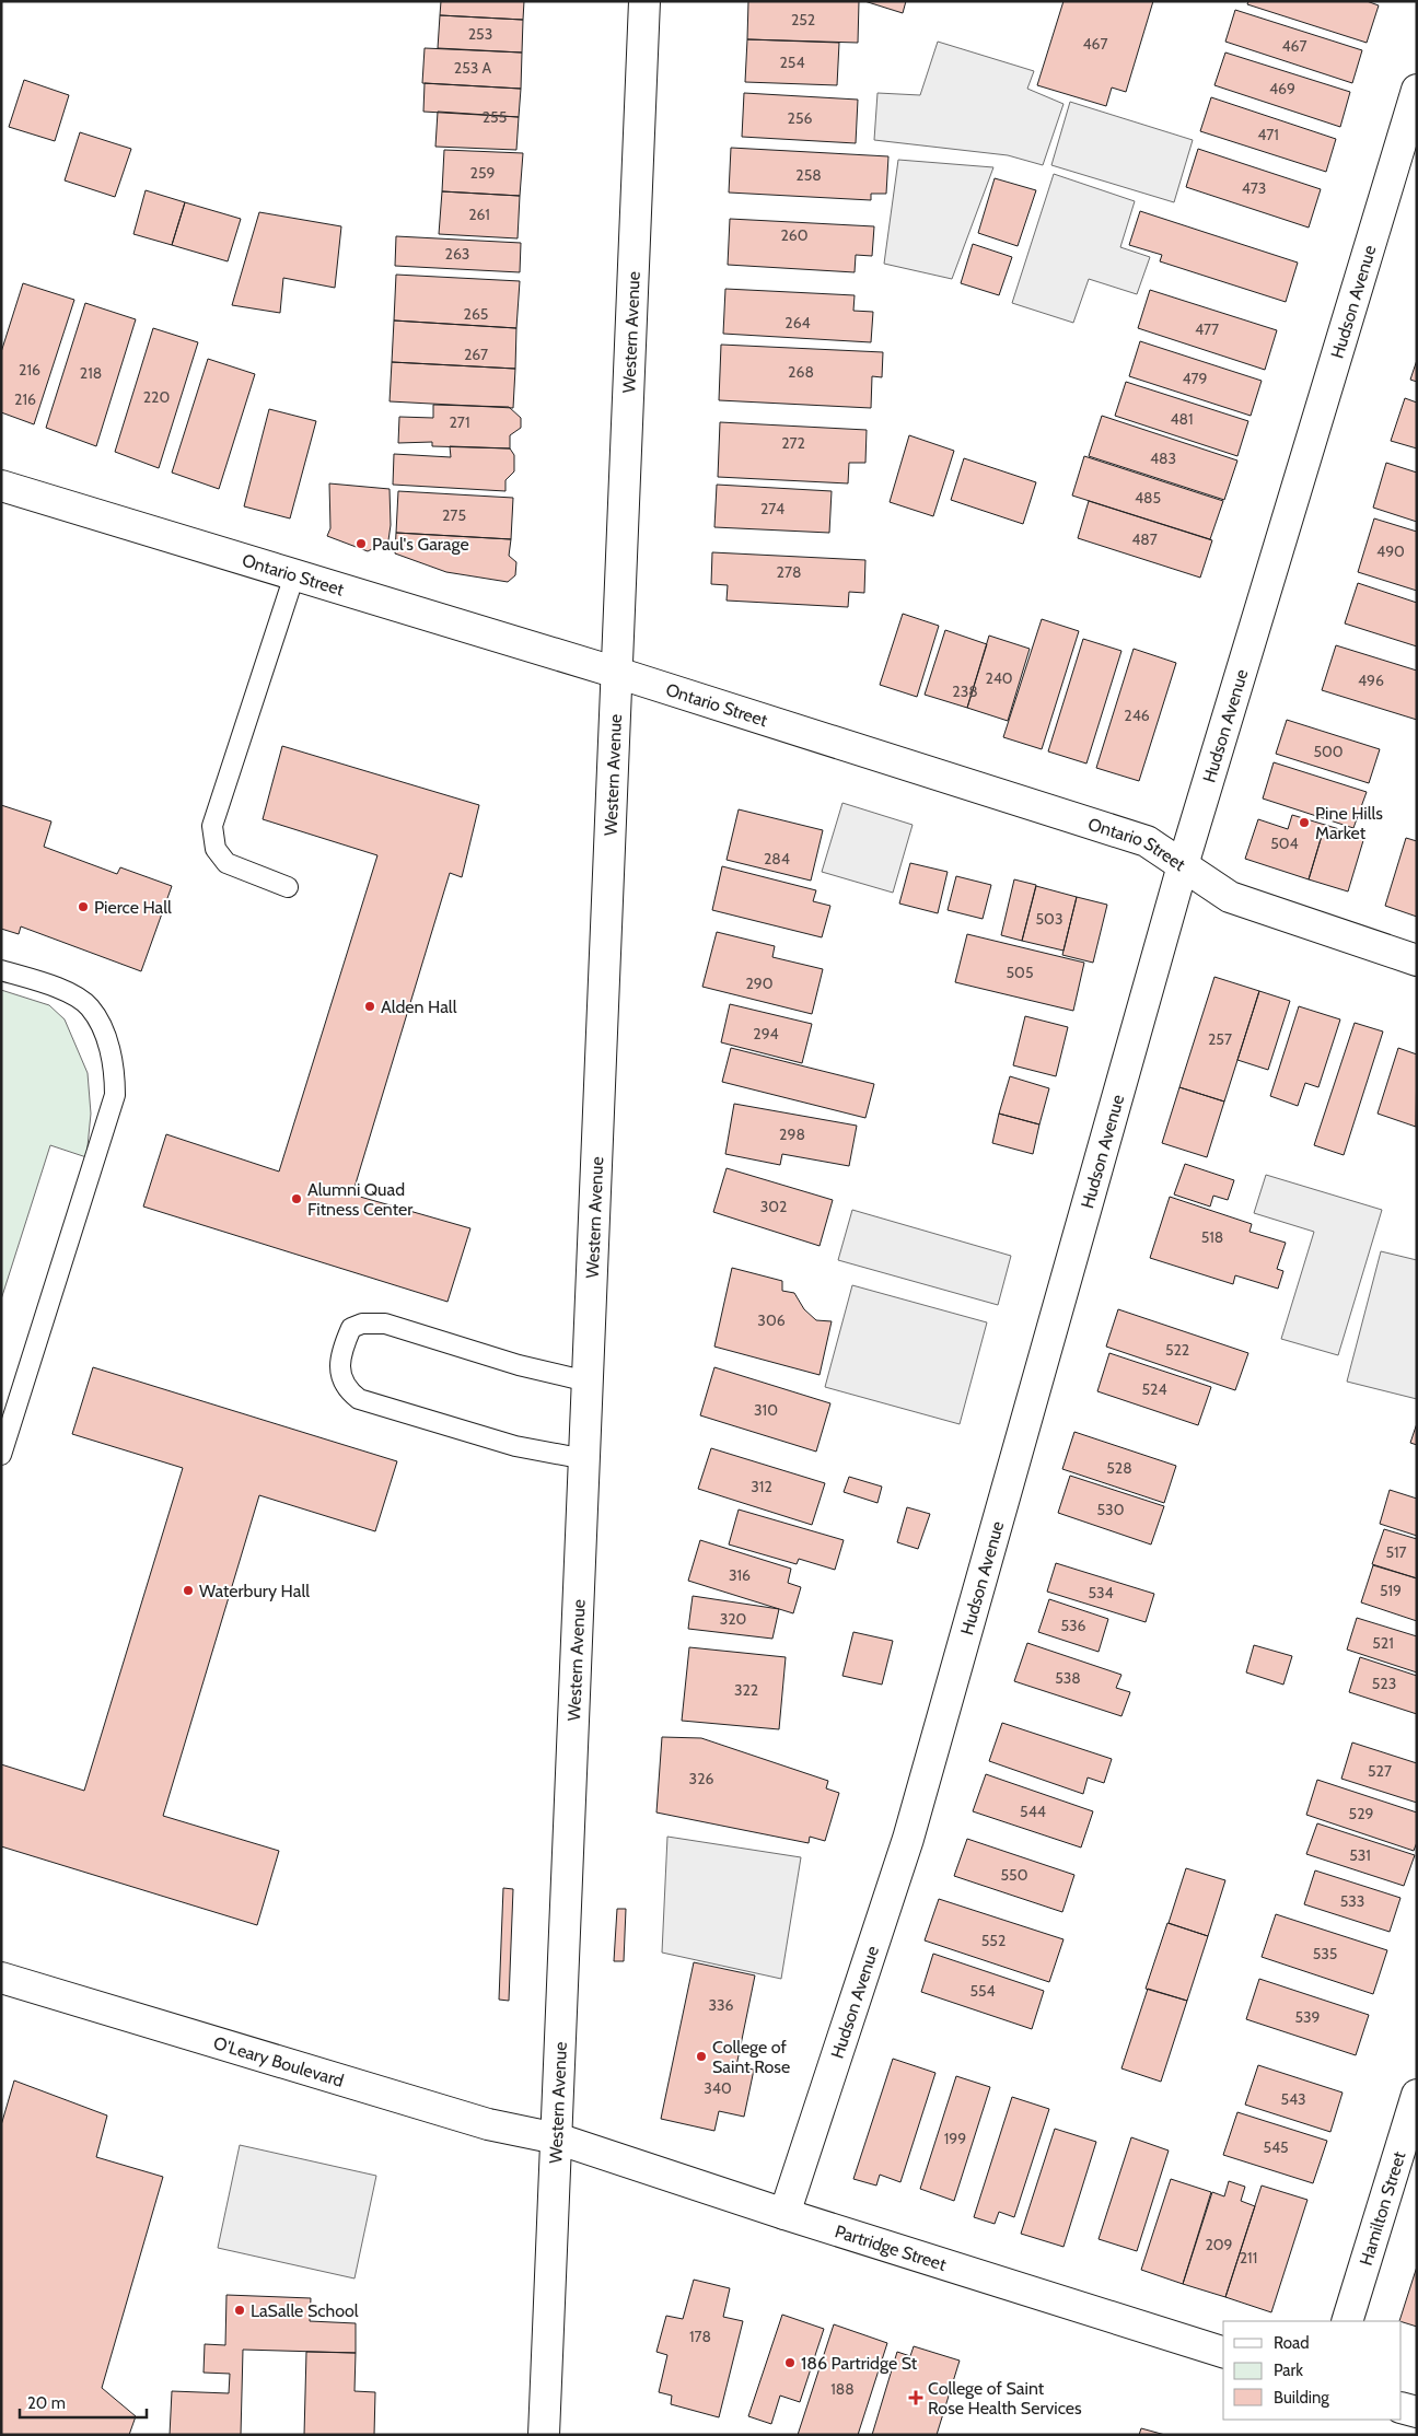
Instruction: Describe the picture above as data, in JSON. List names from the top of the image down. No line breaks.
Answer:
{"streets":{"street":["Hudson Avenue","Western Avenue","Ontario Street","O'Leary Boulevard","Hamilton Street","Partridge Street"]},"crossings":[["Hudson Avenue","Ontario Street"],["Hudson Avenue","Partridge Street"],["Western Avenue","Ontario Street"],["Western Avenue","O'Leary Boulevard"],["Western Avenue","Partridge Street"],["O'Leary Boulevard","Partridge Street"]],"places":{"other":["Paul's Garage","Pine Hills Market","Pierce Hall","Alden Hall","Alumni Quad Fitness Center","Waterbury Hall","College of Saint Rose","LaSalle School","186 Partridge St"],"health":["College of Saint Rose Health Services"]},"house_numbers":["252","253","467","467","254","253 A","469","255","256","471","259","258","473","261","260","263","265","264","477","267","216","268","218","479","220","216","481","271","272","483","485","274","275","487","490","278","240","496","238","246","500","504","284","503","505","290","294","257","298","302","518","306","522","524","310","528","312","530","517","316","519","534","320","536","521","538","523","322","527","326","544","529","531","550","533","552","535","554","336","539","340","543","199","545","209","211","178","188"],"legend":["Road","Park","Building"],"scale_bar":"20 m"}
